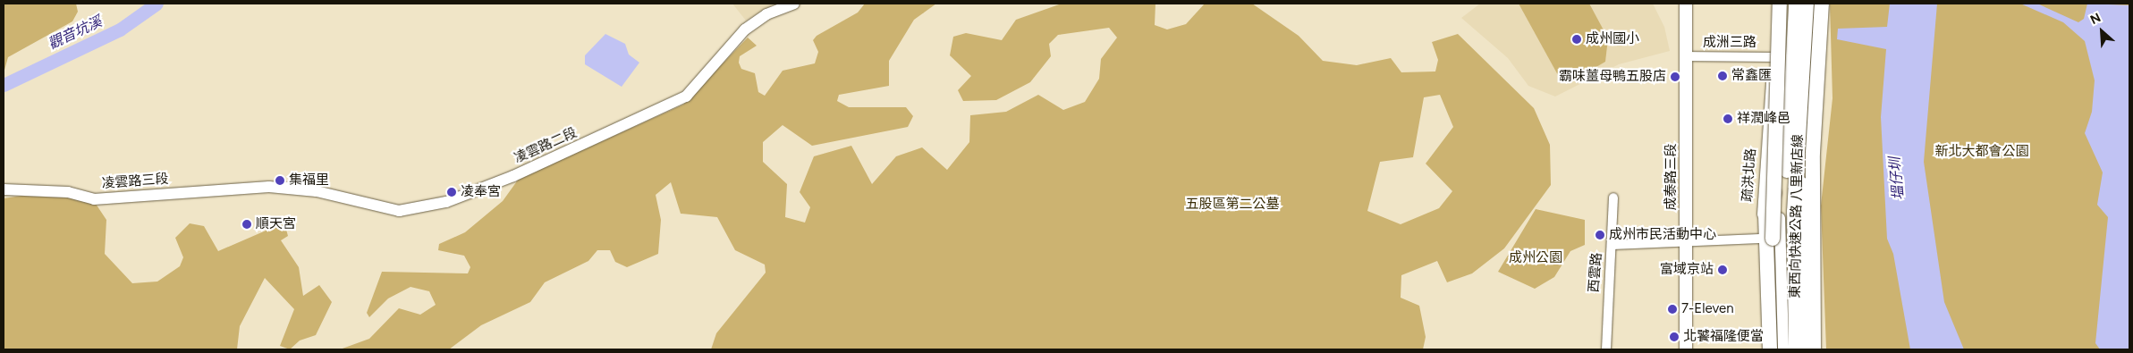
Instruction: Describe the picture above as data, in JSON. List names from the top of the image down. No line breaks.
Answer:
{"streets":{"highway":["東西向快速公路 八里新店線"],"main road":["成泰路三段"],"street":["成洲三路","凌雲路二段","疏洪北路","凌雲路三段","西雲路"]},"crossings":[["成洲三路","疏洪北路"],["成洲三路","成泰路三段"],["凌雲路二段","凌雲路三段"]],"water":["觀音坑溪","塭仔圳"],"parks":["新北大都會公園","五股區第二公墓","成州公園"],"places":["成州國小","常鑫匯","霸味薑母鴨五股店","祥潤峰邑","集福里","凌奉宮","順天宮","成州市民活動中心","富域京站","7-Eleven","北饕福隆便當"],"north":"top left"}
